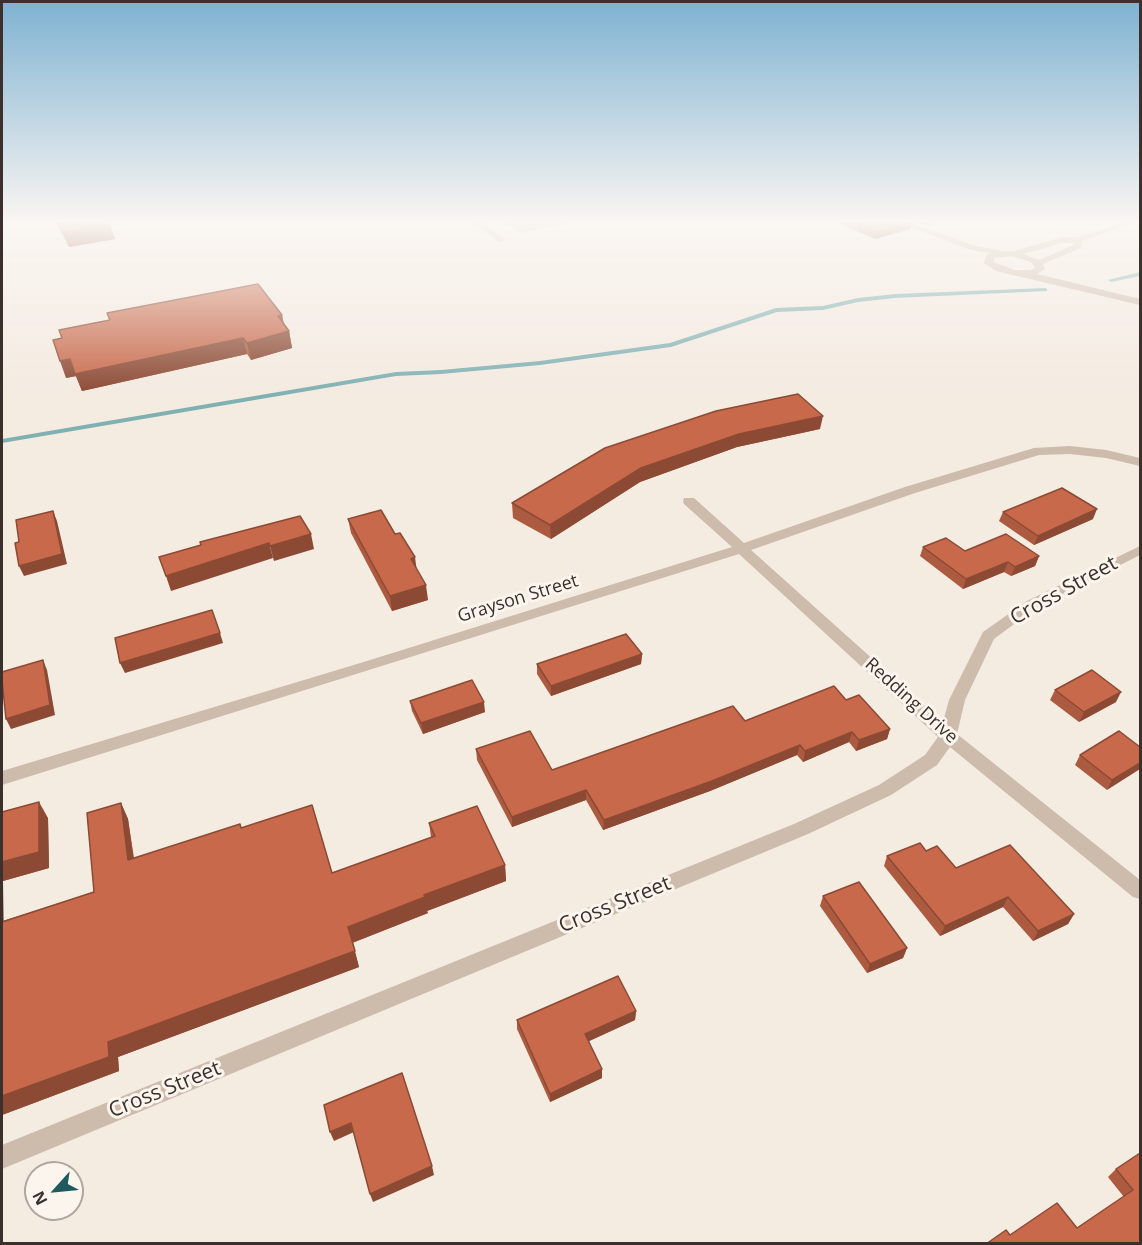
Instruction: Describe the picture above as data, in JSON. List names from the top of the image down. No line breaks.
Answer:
{"streets":{"street":["Cross Street","Grayson Street","Redding Drive"]},"crossings":[["Cross Street","Redding Drive"],["Grayson Street","Redding Drive"]],"north":"bottom left"}
